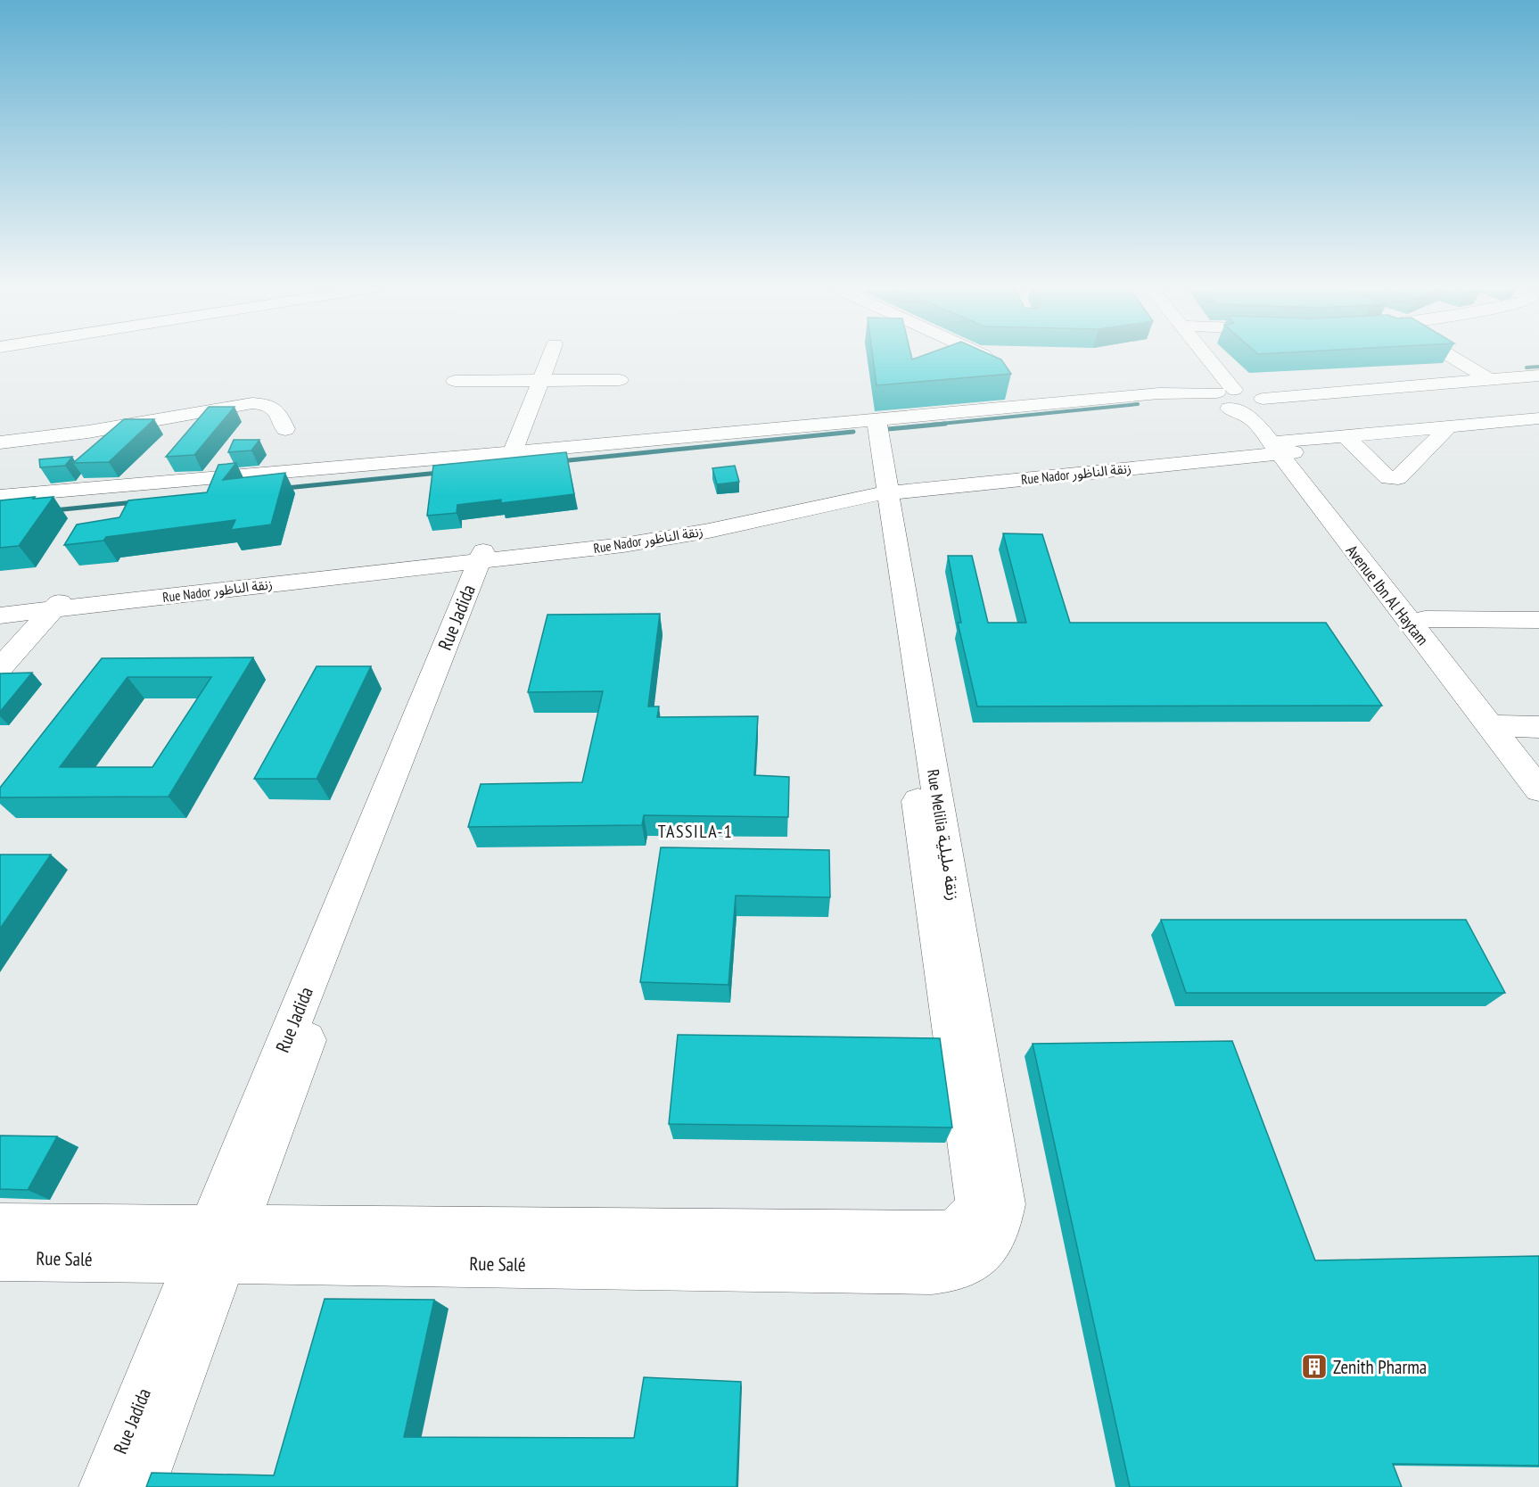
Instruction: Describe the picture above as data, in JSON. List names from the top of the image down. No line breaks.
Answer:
{"streets":{"street":["Rue Nador زنقة الناظور","Avenue Ibn Al Haytam","Rue Jadida","Rue Melilia زنقة مليلية","Rue Salé"]},"crossings":[["Rue Nador زنقة الناظور","Avenue Ibn Al Haytam"],["Rue Nador زنقة الناظور","Rue Jadida"],["Rue Nador زنقة الناظور","Rue Melilia زنقة مليلية"],["Rue Jadida","Rue Salé"],["Rue Melilia زنقة مليلية","Rue Salé"]],"districts":["TASSILA-1"],"places":{"building":["Zenith Pharma"]}}
